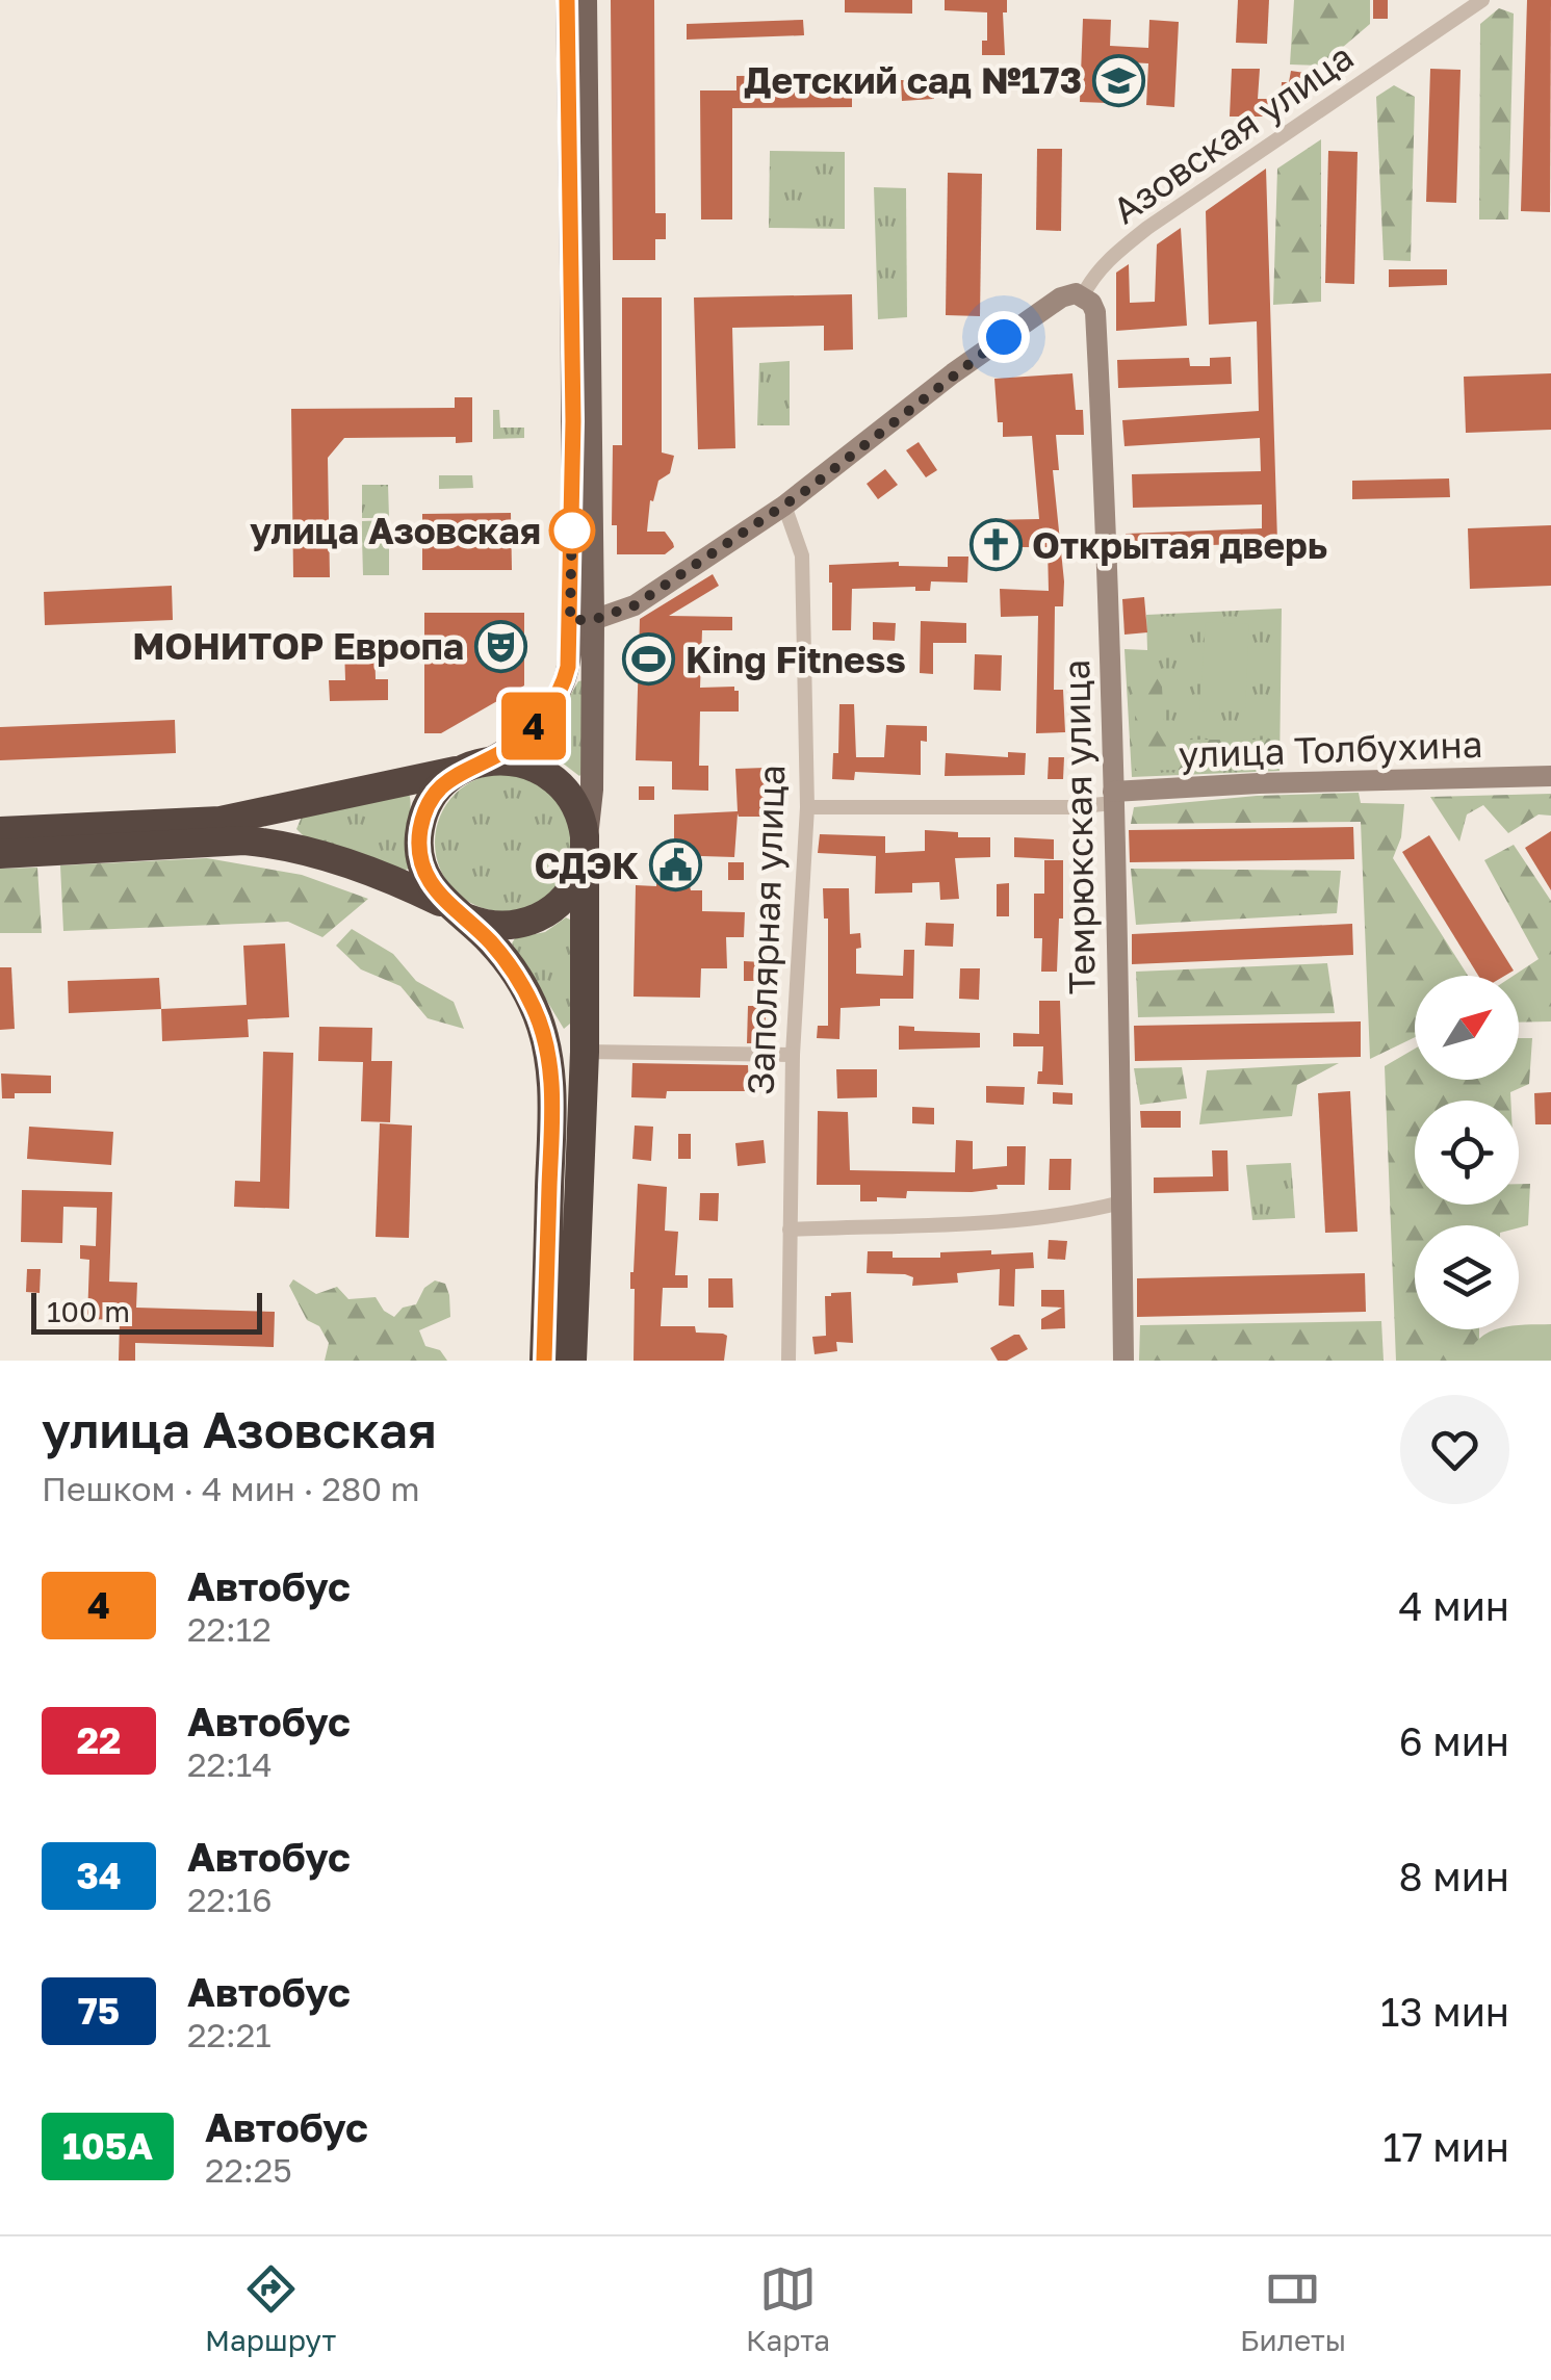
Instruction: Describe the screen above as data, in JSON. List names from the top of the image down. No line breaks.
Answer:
{"streets":{"street":["Азовская улица","улица Толбухина","Темрюкская улица","Заполярная улица"]},"crossings":[["Азовская улица","Темрюкская улица"],["улица Толбухина","Темрюкская улица"]],"places":{"school or university":["Детский cад №173"],"other":["улица Азовская"],"church":["Открытая дверь"],"theatre":["МОНИТОР Европа"],"sports":["King Fitness"],"public building":["СДЭК"]},"lines":["bus line 4"],"scale_bar":"100 m","north":"top right","page":{"on_map":"4","scale":"100 m","heading":["улица Азовская","Пешком · 4 мин · 280 m"],"list":[{"mark":"4","name":"Автобус","note":"22:12","value":"4 мин"},{"mark":"22","name":"Автобус","note":"22:14","value":"6 мин"},{"mark":"34","name":"Автобус","note":"22:16","value":"8 мин"},{"mark":"75","name":"Автобус","note":"22:21","value":"13 мин"},{"mark":"105А","name":"Автобус","note":"22:25","value":"17 мин"}],"tabs":["Маршрут","Карта","Билеты"]}}
